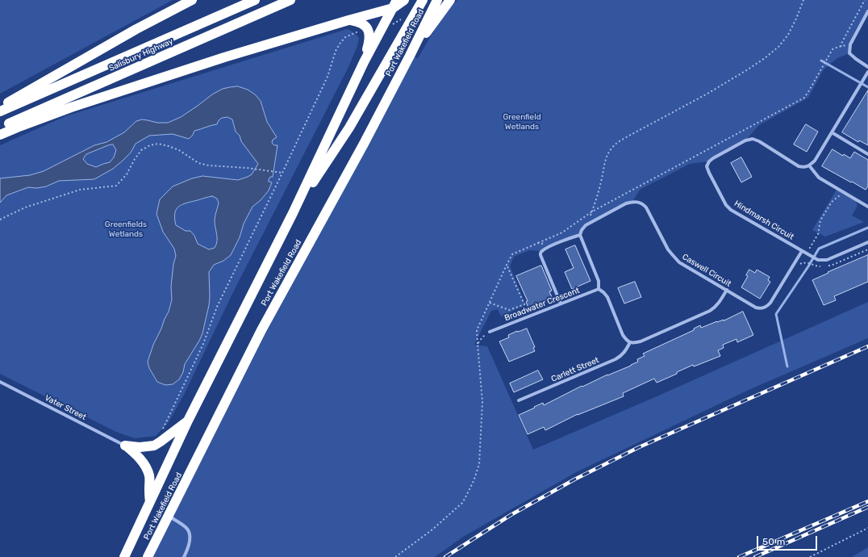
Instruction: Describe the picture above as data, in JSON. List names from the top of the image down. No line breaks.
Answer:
{"streets":{"highway":["Port Wakefield Road","Salisbury Highway"],"street":["Hindmarsh Circuit","Caswell Circuit","Broadwater Crescent","Carlett Street","Vater Street"]},"crossings":[["Hindmarsh Circuit","Caswell Circuit"]],"parks":["Greenfield Wetlands","Greenfields Wetlands"],"scale_bar":"50 m"}
